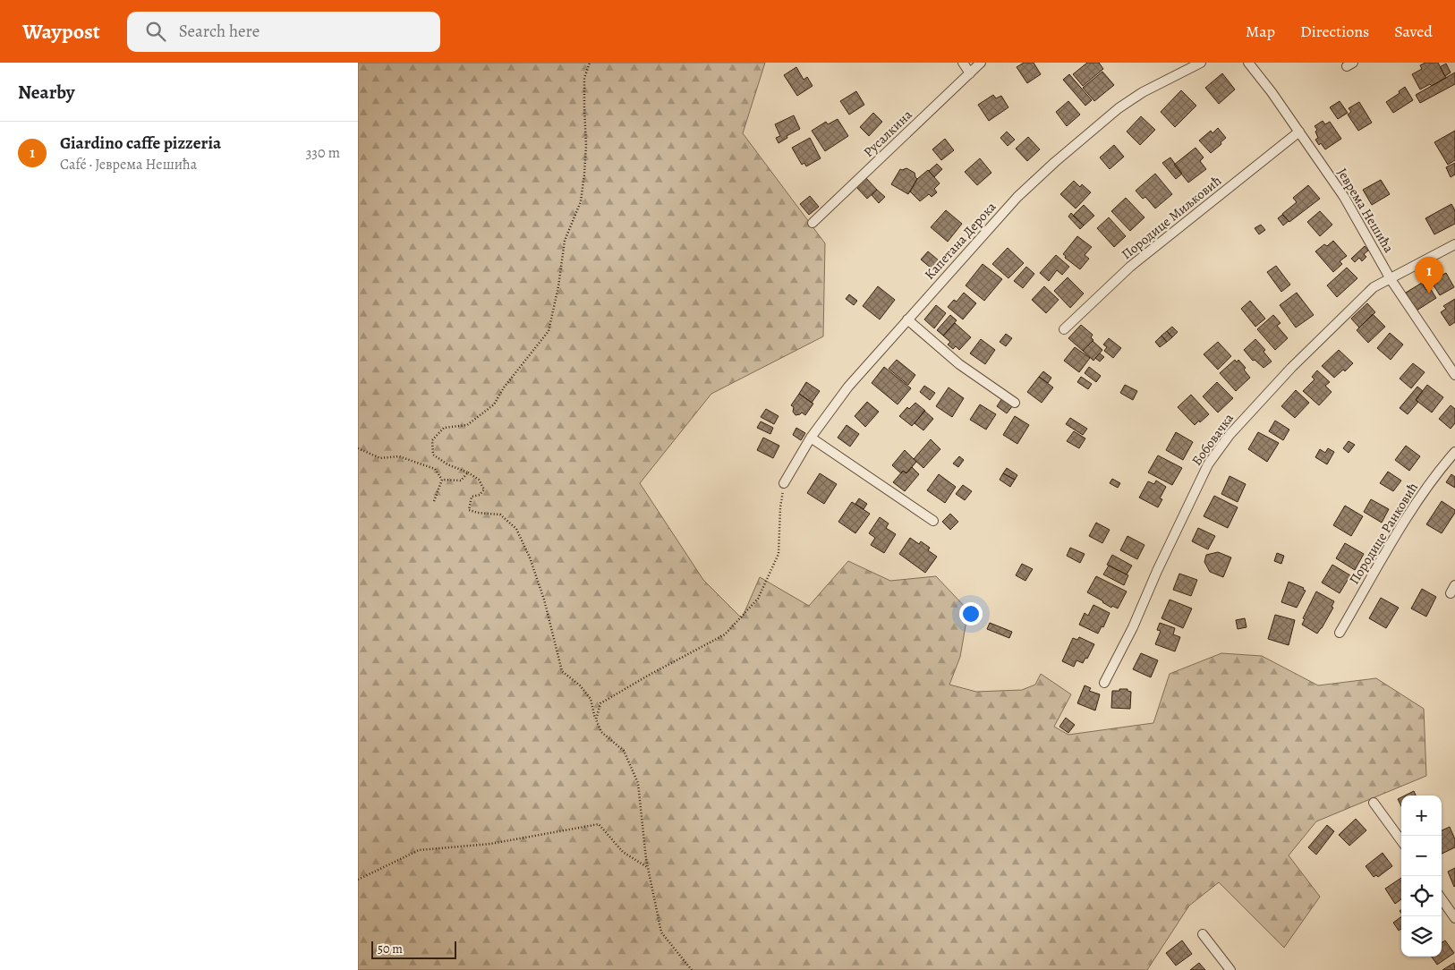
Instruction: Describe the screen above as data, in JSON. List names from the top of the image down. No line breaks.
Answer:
{"streets":{"street":["Русалкина","Јеврема Нешића","Породице Миљковић","Капетана Дерока","Бобовачка","Породице Ранковић"]},"crossings":[["Јеврема Нешића","Породице Миљковић"],["Јеврема Нешића","Бобовачка"]],"scale_bar":"50 m","page":{"header":"Waypost","search":"Search here","nav":["Map","Directions","Saved"],"heading":"Nearby","list":[{"mark":"1","name":"Giardino caffe pizzeria","note":"Café · Јеврема Нешића","value":"330 m"}],"pins":"1","map_buttons":["+","−"],"scale":"50 m"}}
